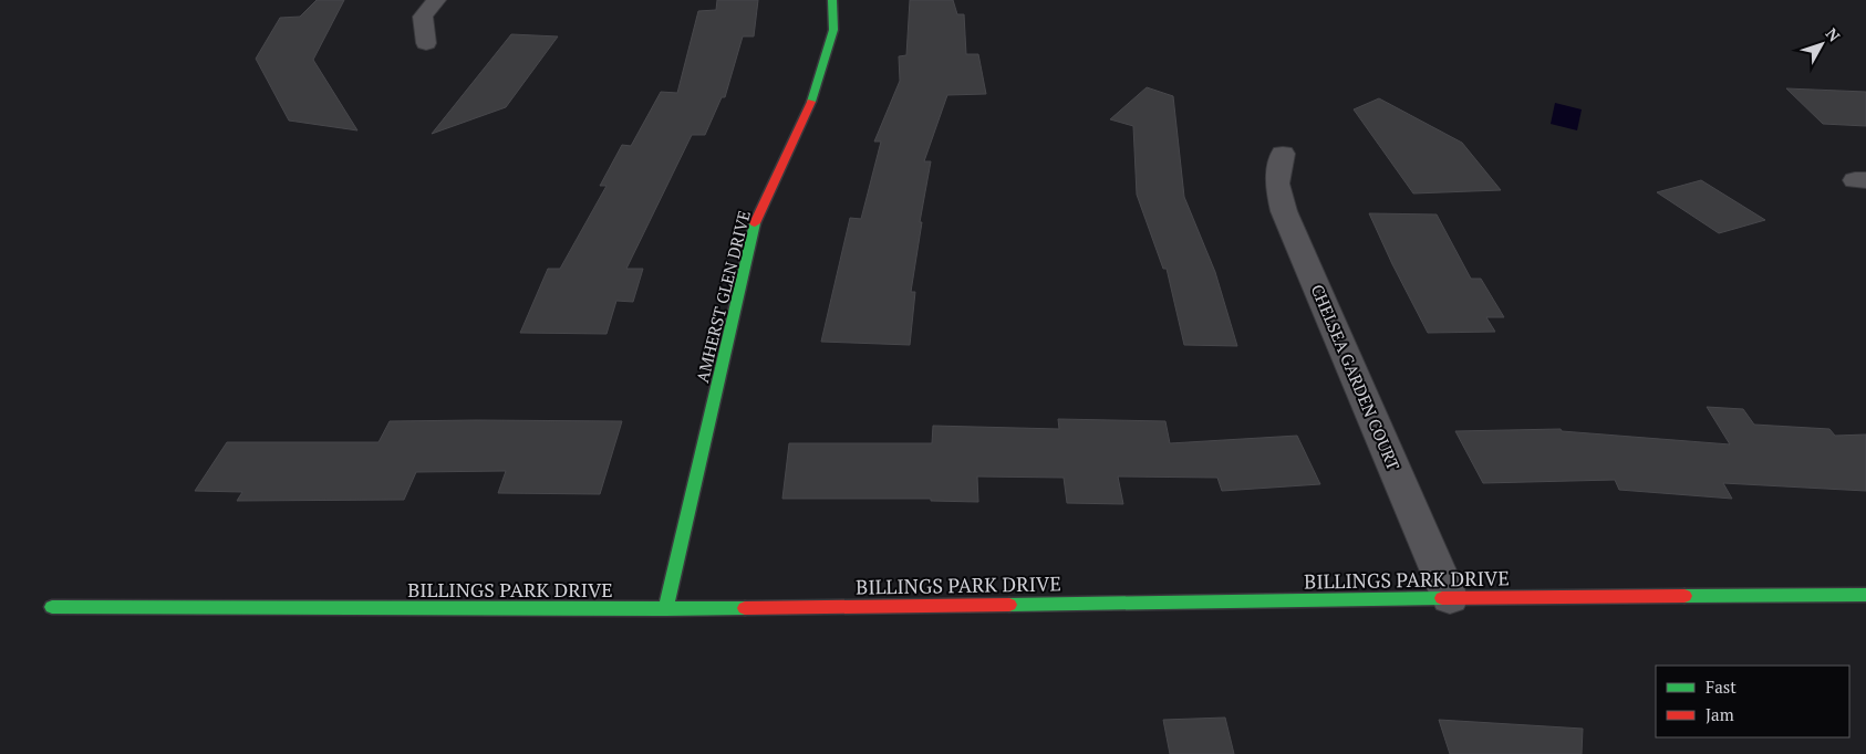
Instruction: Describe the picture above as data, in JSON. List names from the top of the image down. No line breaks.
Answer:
{"streets":{"street":["AMHERST GLEN DRIVE","CHELSEA GARDEN COURT","BILLINGS PARK DRIVE"]},"crossings":[["AMHERST GLEN DRIVE","BILLINGS PARK DRIVE"],["CHELSEA GARDEN COURT","BILLINGS PARK DRIVE"]],"legend":["Fast","Jam"],"north":"top right"}
